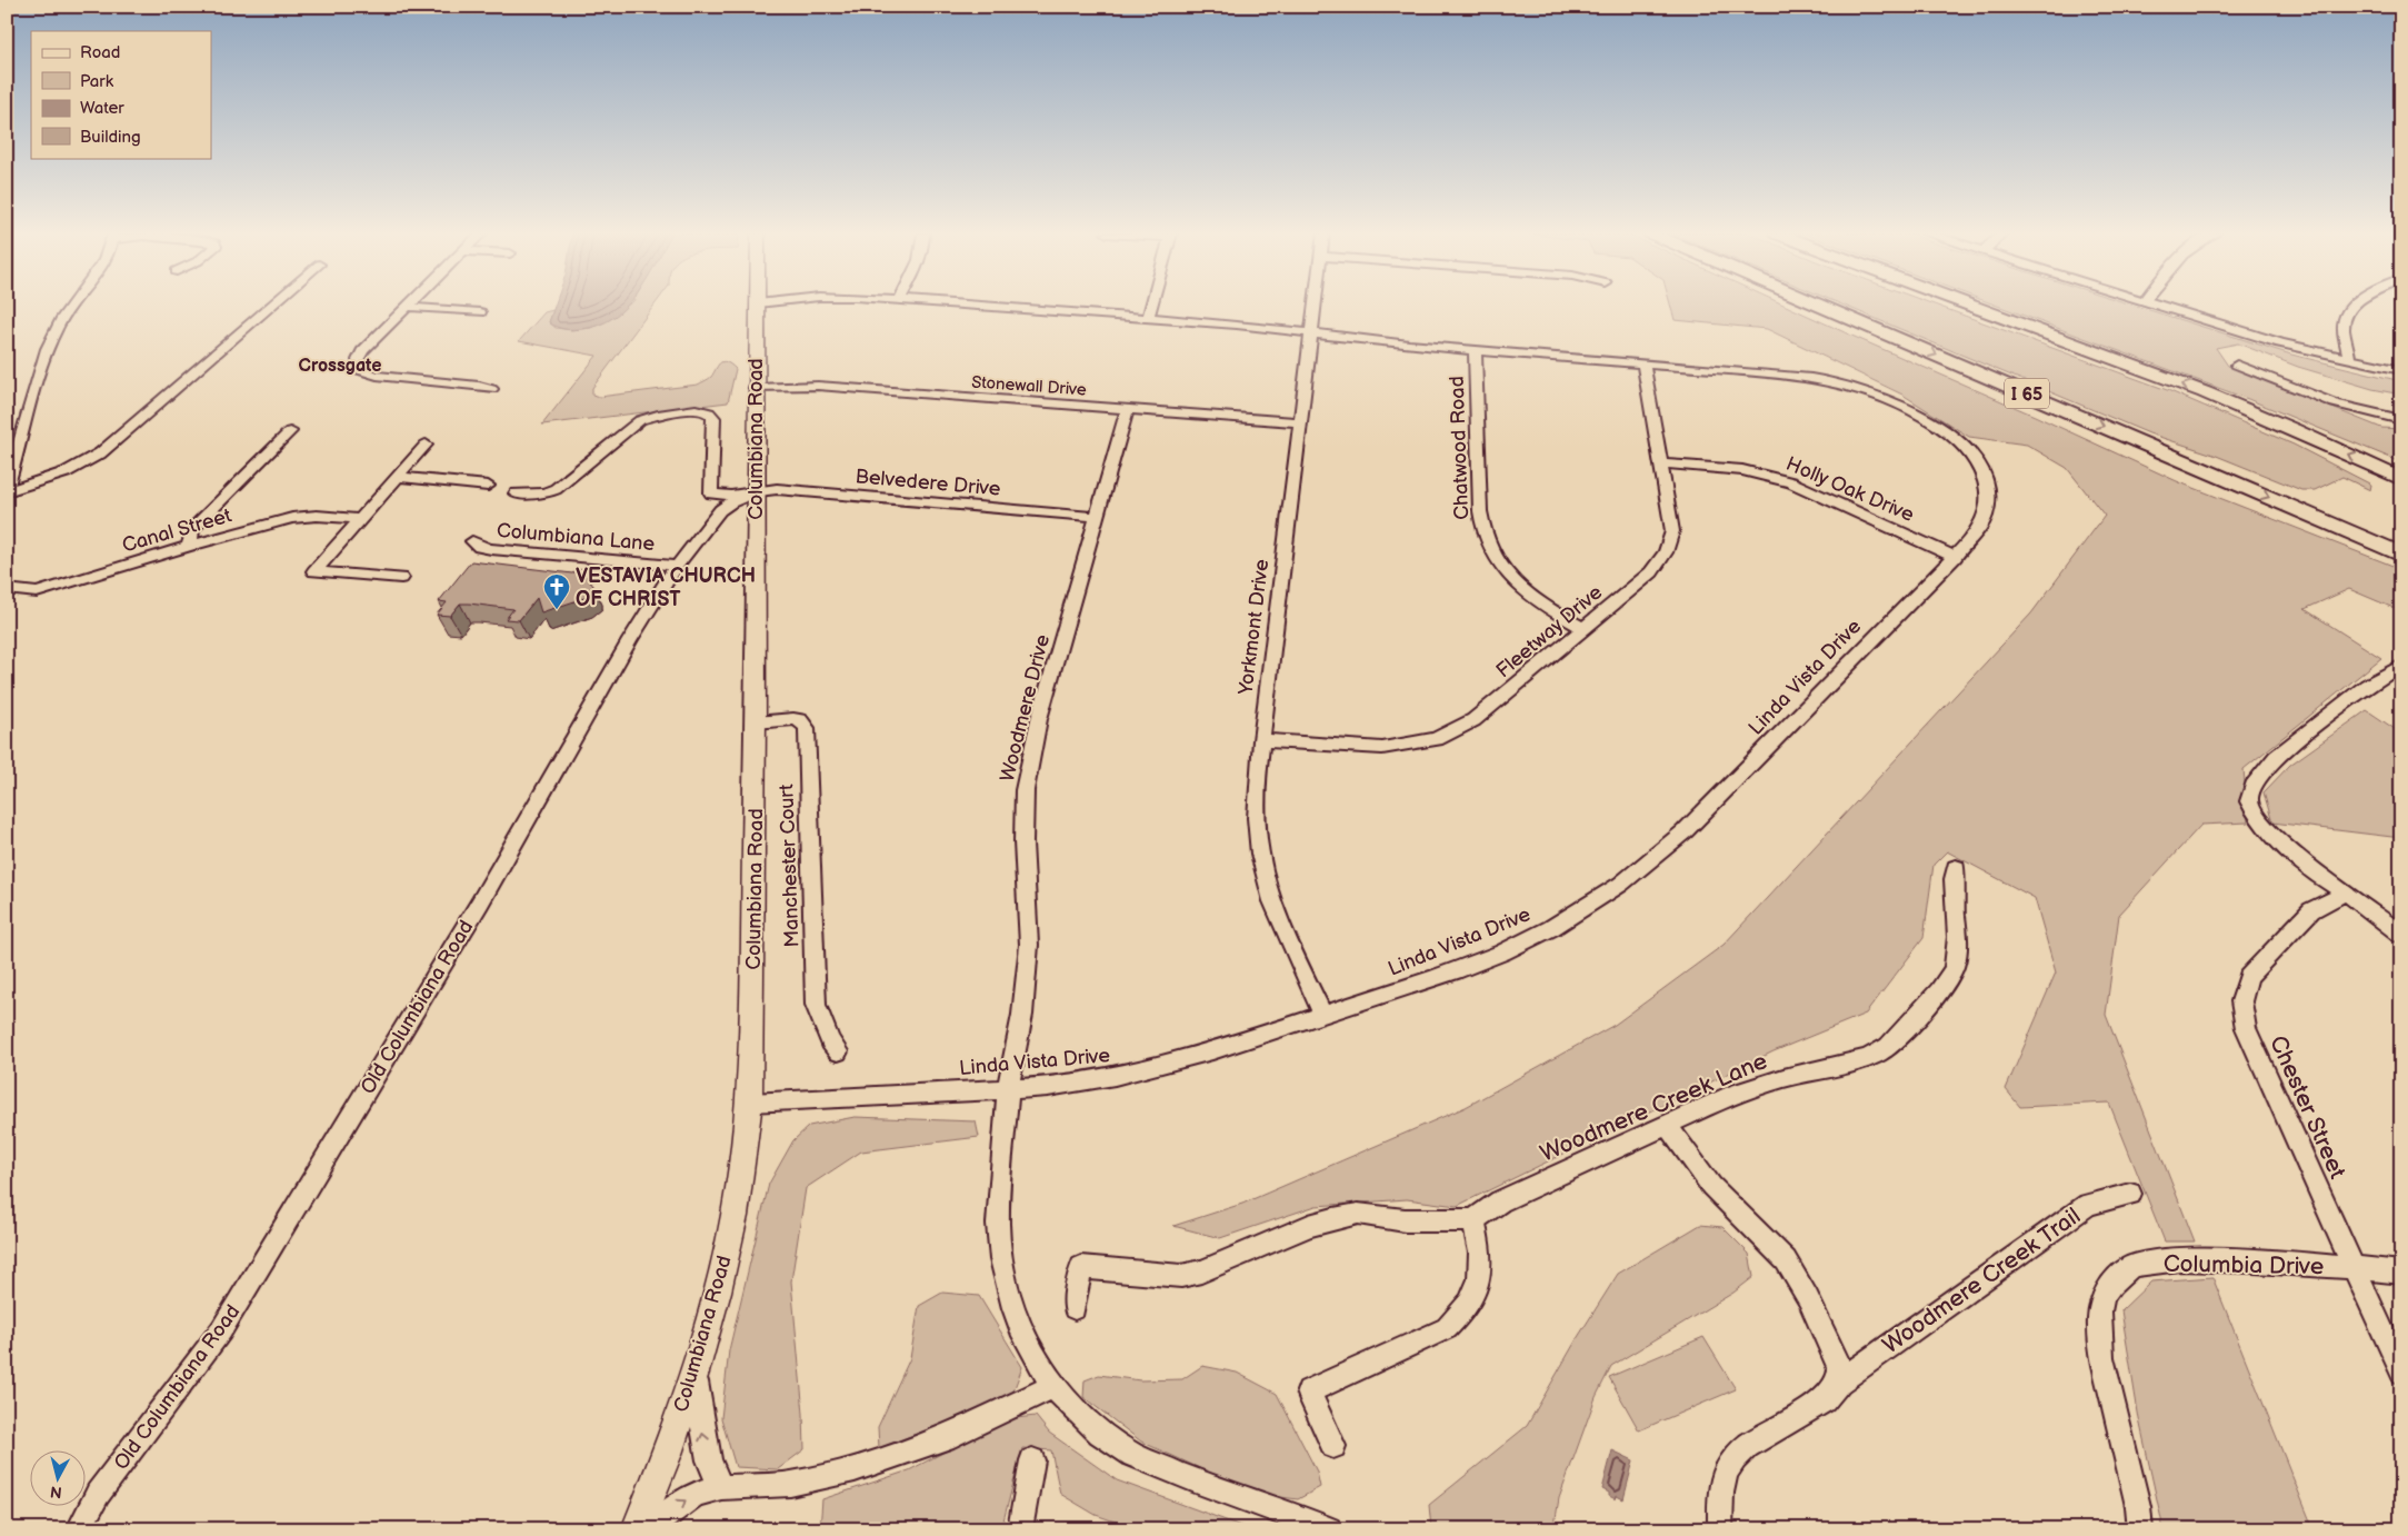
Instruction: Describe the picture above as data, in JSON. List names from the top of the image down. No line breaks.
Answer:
{"streets":{"highway":["I 65"],"main road":["Columbiana Road"],"street":["Stonewall Drive","Chatwood Road","Belvedere Drive","Holly Oak Drive","Canal Street","Columbiana Lane","Yorkmont Drive","Fleetway Drive","Linda Vista Drive","Woodmere Drive","Manchester Court","Old Columbiana Road","Woodmere Creek Lane","Chester Street","Columbia Drive","Woodmere Creek Trail"]},"crossings":[["Stonewall Drive","Columbiana Road"],["Stonewall Drive","Yorkmont Drive"],["Stonewall Drive","Woodmere Drive"],["Columbiana Road","Belvedere Drive"],["Columbiana Road","Linda Vista Drive"],["Columbiana Road","Manchester Court"],["Columbiana Road","Old Columbiana Road"],["Chatwood Road","Fleetway Drive"],["Chatwood Road","Linda Vista Drive"],["Belvedere Drive","Woodmere Drive"],["Belvedere Drive","Old Columbiana Road"],["Holly Oak Drive","Fleetway Drive"],["Holly Oak Drive","Linda Vista Drive"],["Columbiana Lane","Old Columbiana Road"],["Yorkmont Drive","Fleetway Drive"],["Yorkmont Drive","Linda Vista Drive"],["Fleetway Drive","Linda Vista Drive"],["Linda Vista Drive","Woodmere Drive"],["Chester Street","Columbia Drive"]],"districts":["Crossgate"],"places":{"church":["VESTAVIA CHURCH OF CHRIST"]},"legend":["Road","Park","Water","Building"],"north":"bottom"}
